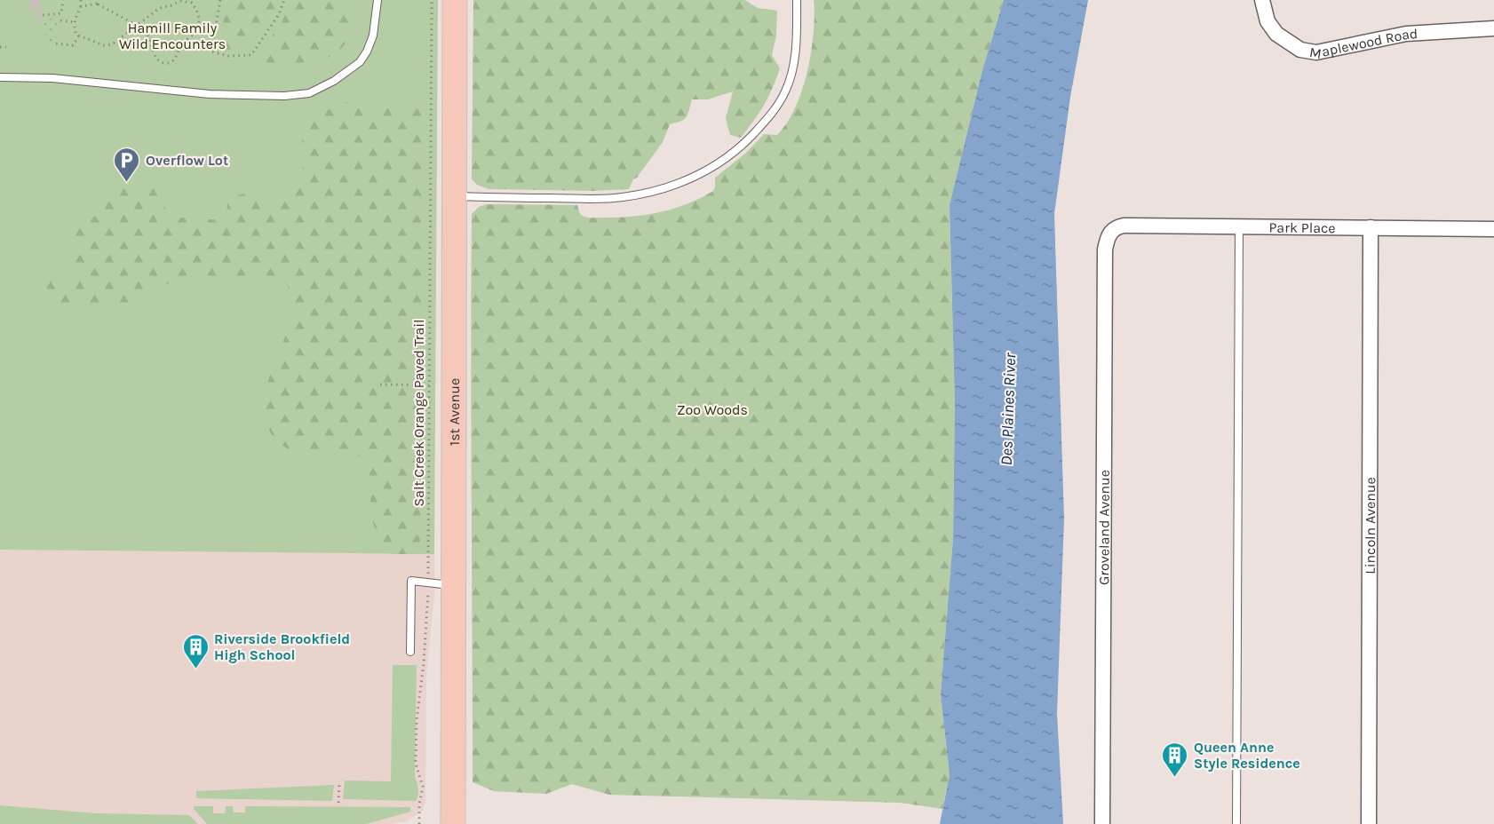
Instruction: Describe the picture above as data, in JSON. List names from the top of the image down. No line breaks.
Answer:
{"streets":{"main road":["1st Avenue"],"street":["Maplewood Road","Park Place","Lincoln Avenue","Groveland Avenue"],"path":["Salt Creek Orange Paved Trail"]},"crossings":[["Park Place","Lincoln Avenue"],["Park Place","Groveland Avenue"]],"water":["Des Plaines River"],"parks":["Hamill Family Wild Encounters","Zoo Woods"],"places":{"parking":["Overflow Lot"],"building":["Riverside Brookfield High School","Queen Anne Style Residence"]}}
